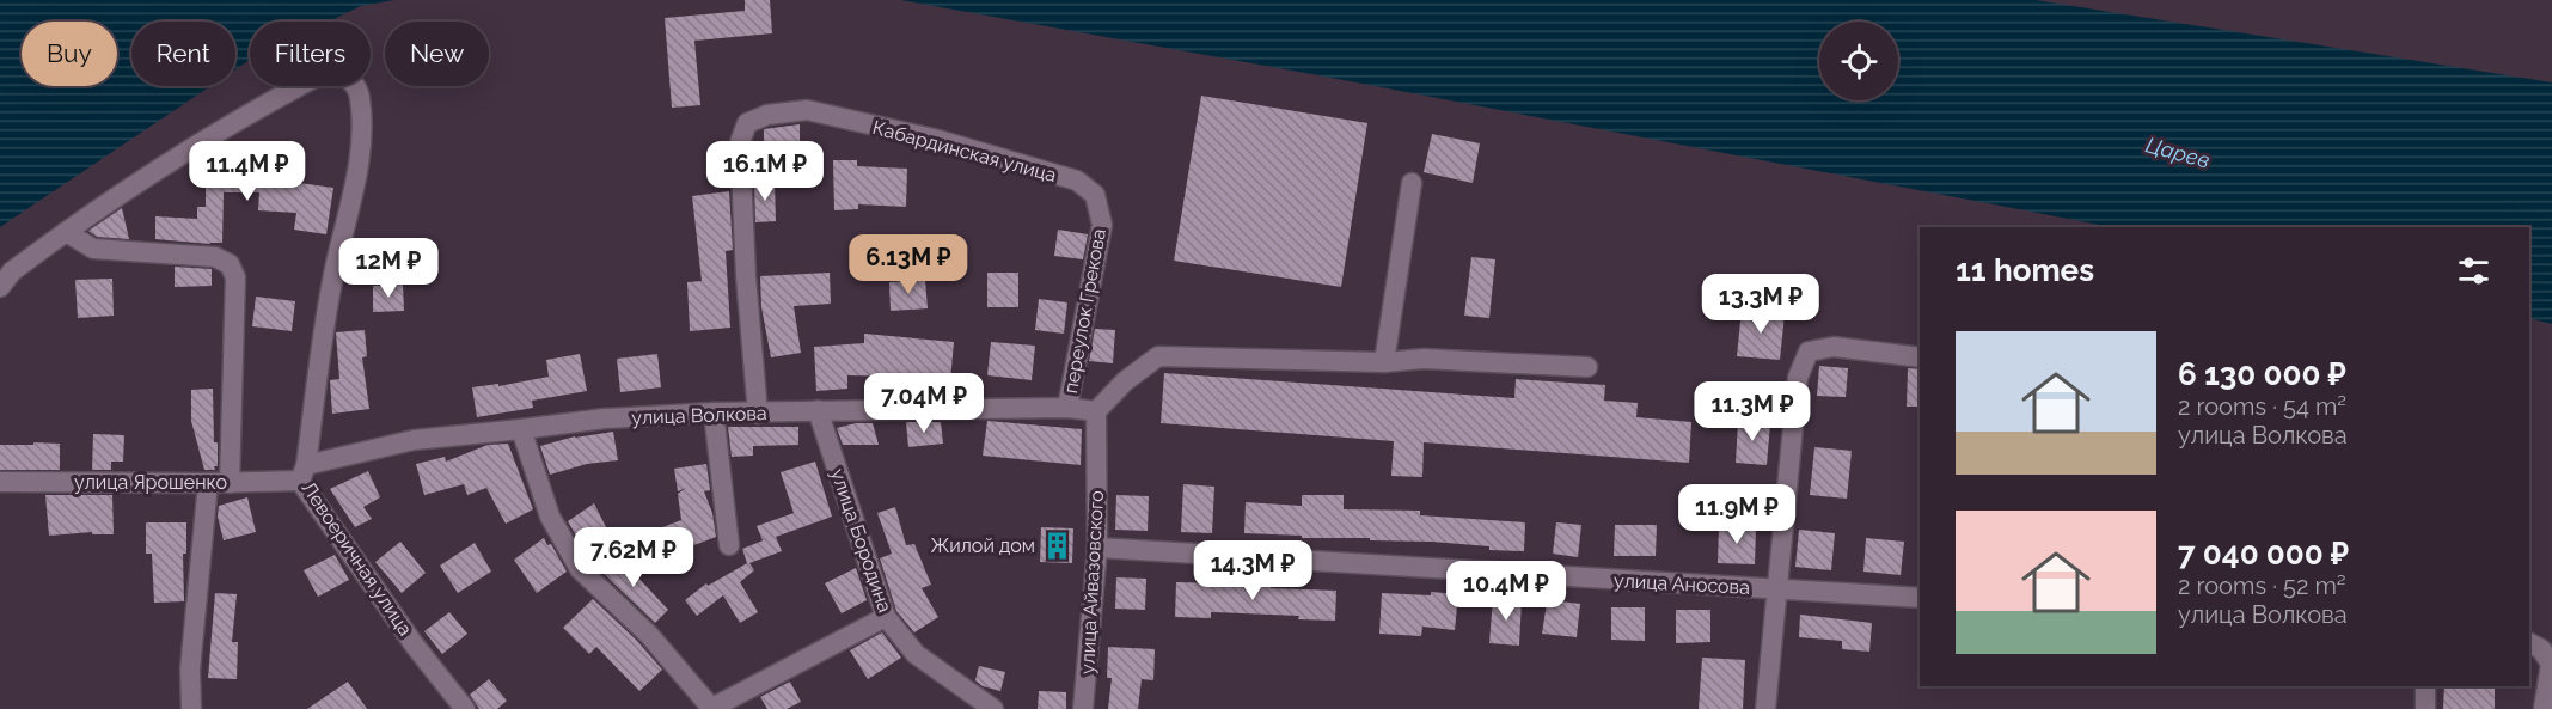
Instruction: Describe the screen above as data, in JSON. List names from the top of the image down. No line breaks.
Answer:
{"streets":{"street":["Кабардинская улица","переулок Грекова","улица Волкова","улица Ярошенко","улица Бородина","Левоеричная улица","улица Айвазовского","улица Аносова"]},"crossings":[["Кабардинская улица","переулок Грекова"],["Кабардинская улица","улица Волкова"],["переулок Грекова","улица Волкова"],["улица Волкова","улица Ярошенко"],["улица Волкова","улица Бородина"],["улица Волкова","Левоеричная улица"],["улица Волкова","улица Айвазовского"],["улица Ярошенко","Левоеричная улица"],["улица Айвазовского","улица Аносова"]],"water":["Царев"],"places":{"building":["Жилой дом"]},"page":{"chip":["Buy","Rent","Filters","New"],"price":["11.4M ₽","16.1M ₽","6.13M ₽","12M ₽","13.3M ₽","7.04M ₽","11.3M ₽","11.9M ₽","7.62M ₽","14.3M ₽","10.4M ₽"],"heading":"11 homes","list":[{"name":"6 130 000 ₽","note":"2 rooms · 54 m² · улица Волкова"},{"name":"7 040 000 ₽","note":"2 rooms · 52 m² · улица Волкова"}]}}
